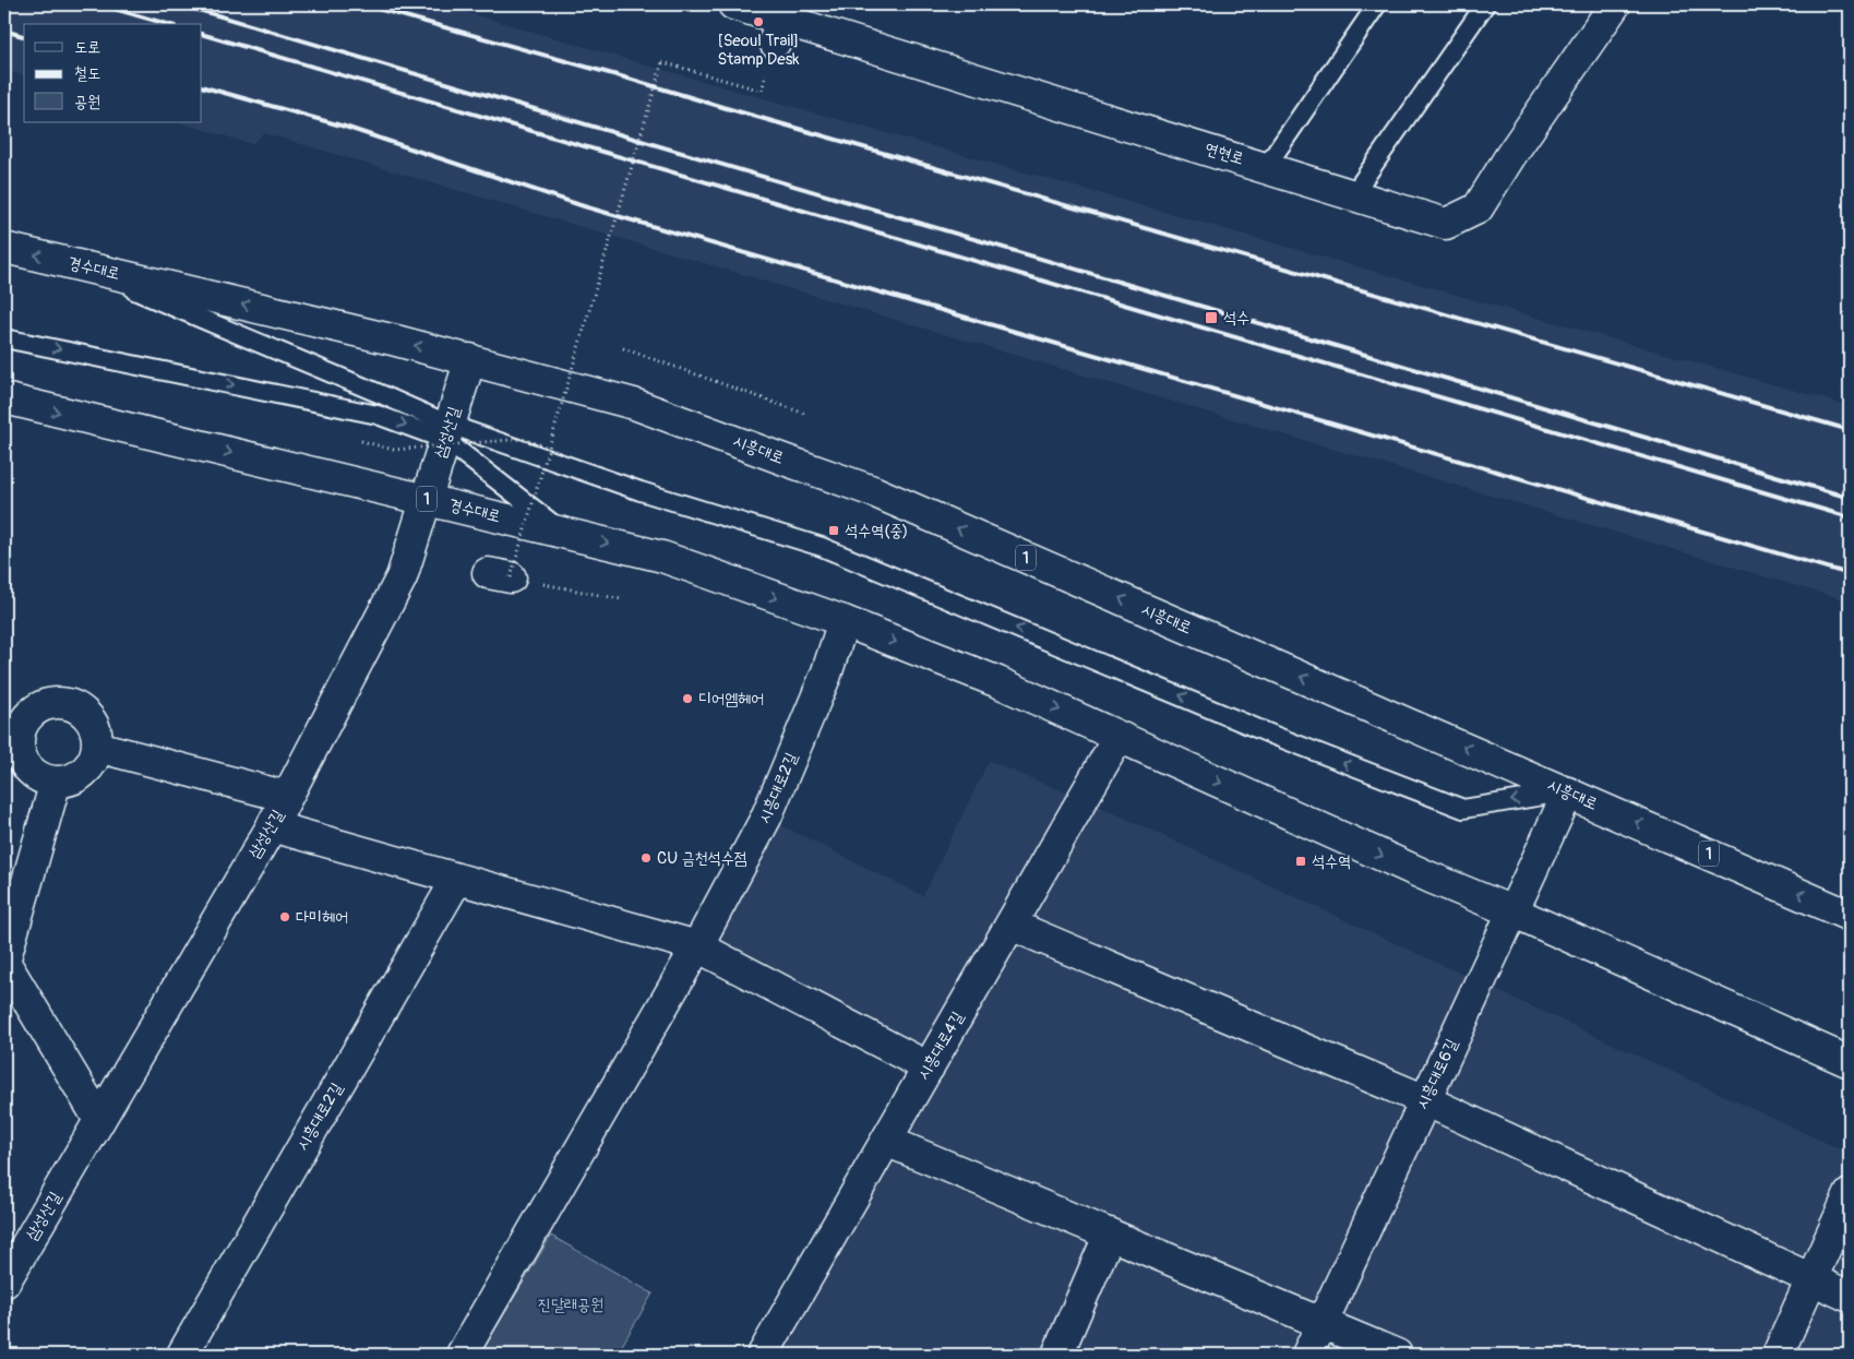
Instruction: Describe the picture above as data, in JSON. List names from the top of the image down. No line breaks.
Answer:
{"streets":{"street":["연현로","경수대로","삼성산길","시흥대로","1","시흥대로2길","시흥대로4길","시흥대로6길"]},"crossings":[["경수대로","삼성산길"],["경수대로","시흥대로"],["경수대로","1"],["경수대로","시흥대로2길"],["삼성산길","시흥대로"],["시흥대로","시흥대로6길"],["1","시흥대로2길"],["1","시흥대로4길"],["1","시흥대로6길"]],"parks":["진달래공원"],"places":{"other":["[Seoul Trail] Stamp Desk","디어엠헤어","CU 금천석수점","다미헤어"],"transit":["석수","석수역(중)","석수역"]},"legend":["도로","철도","공원"]}
